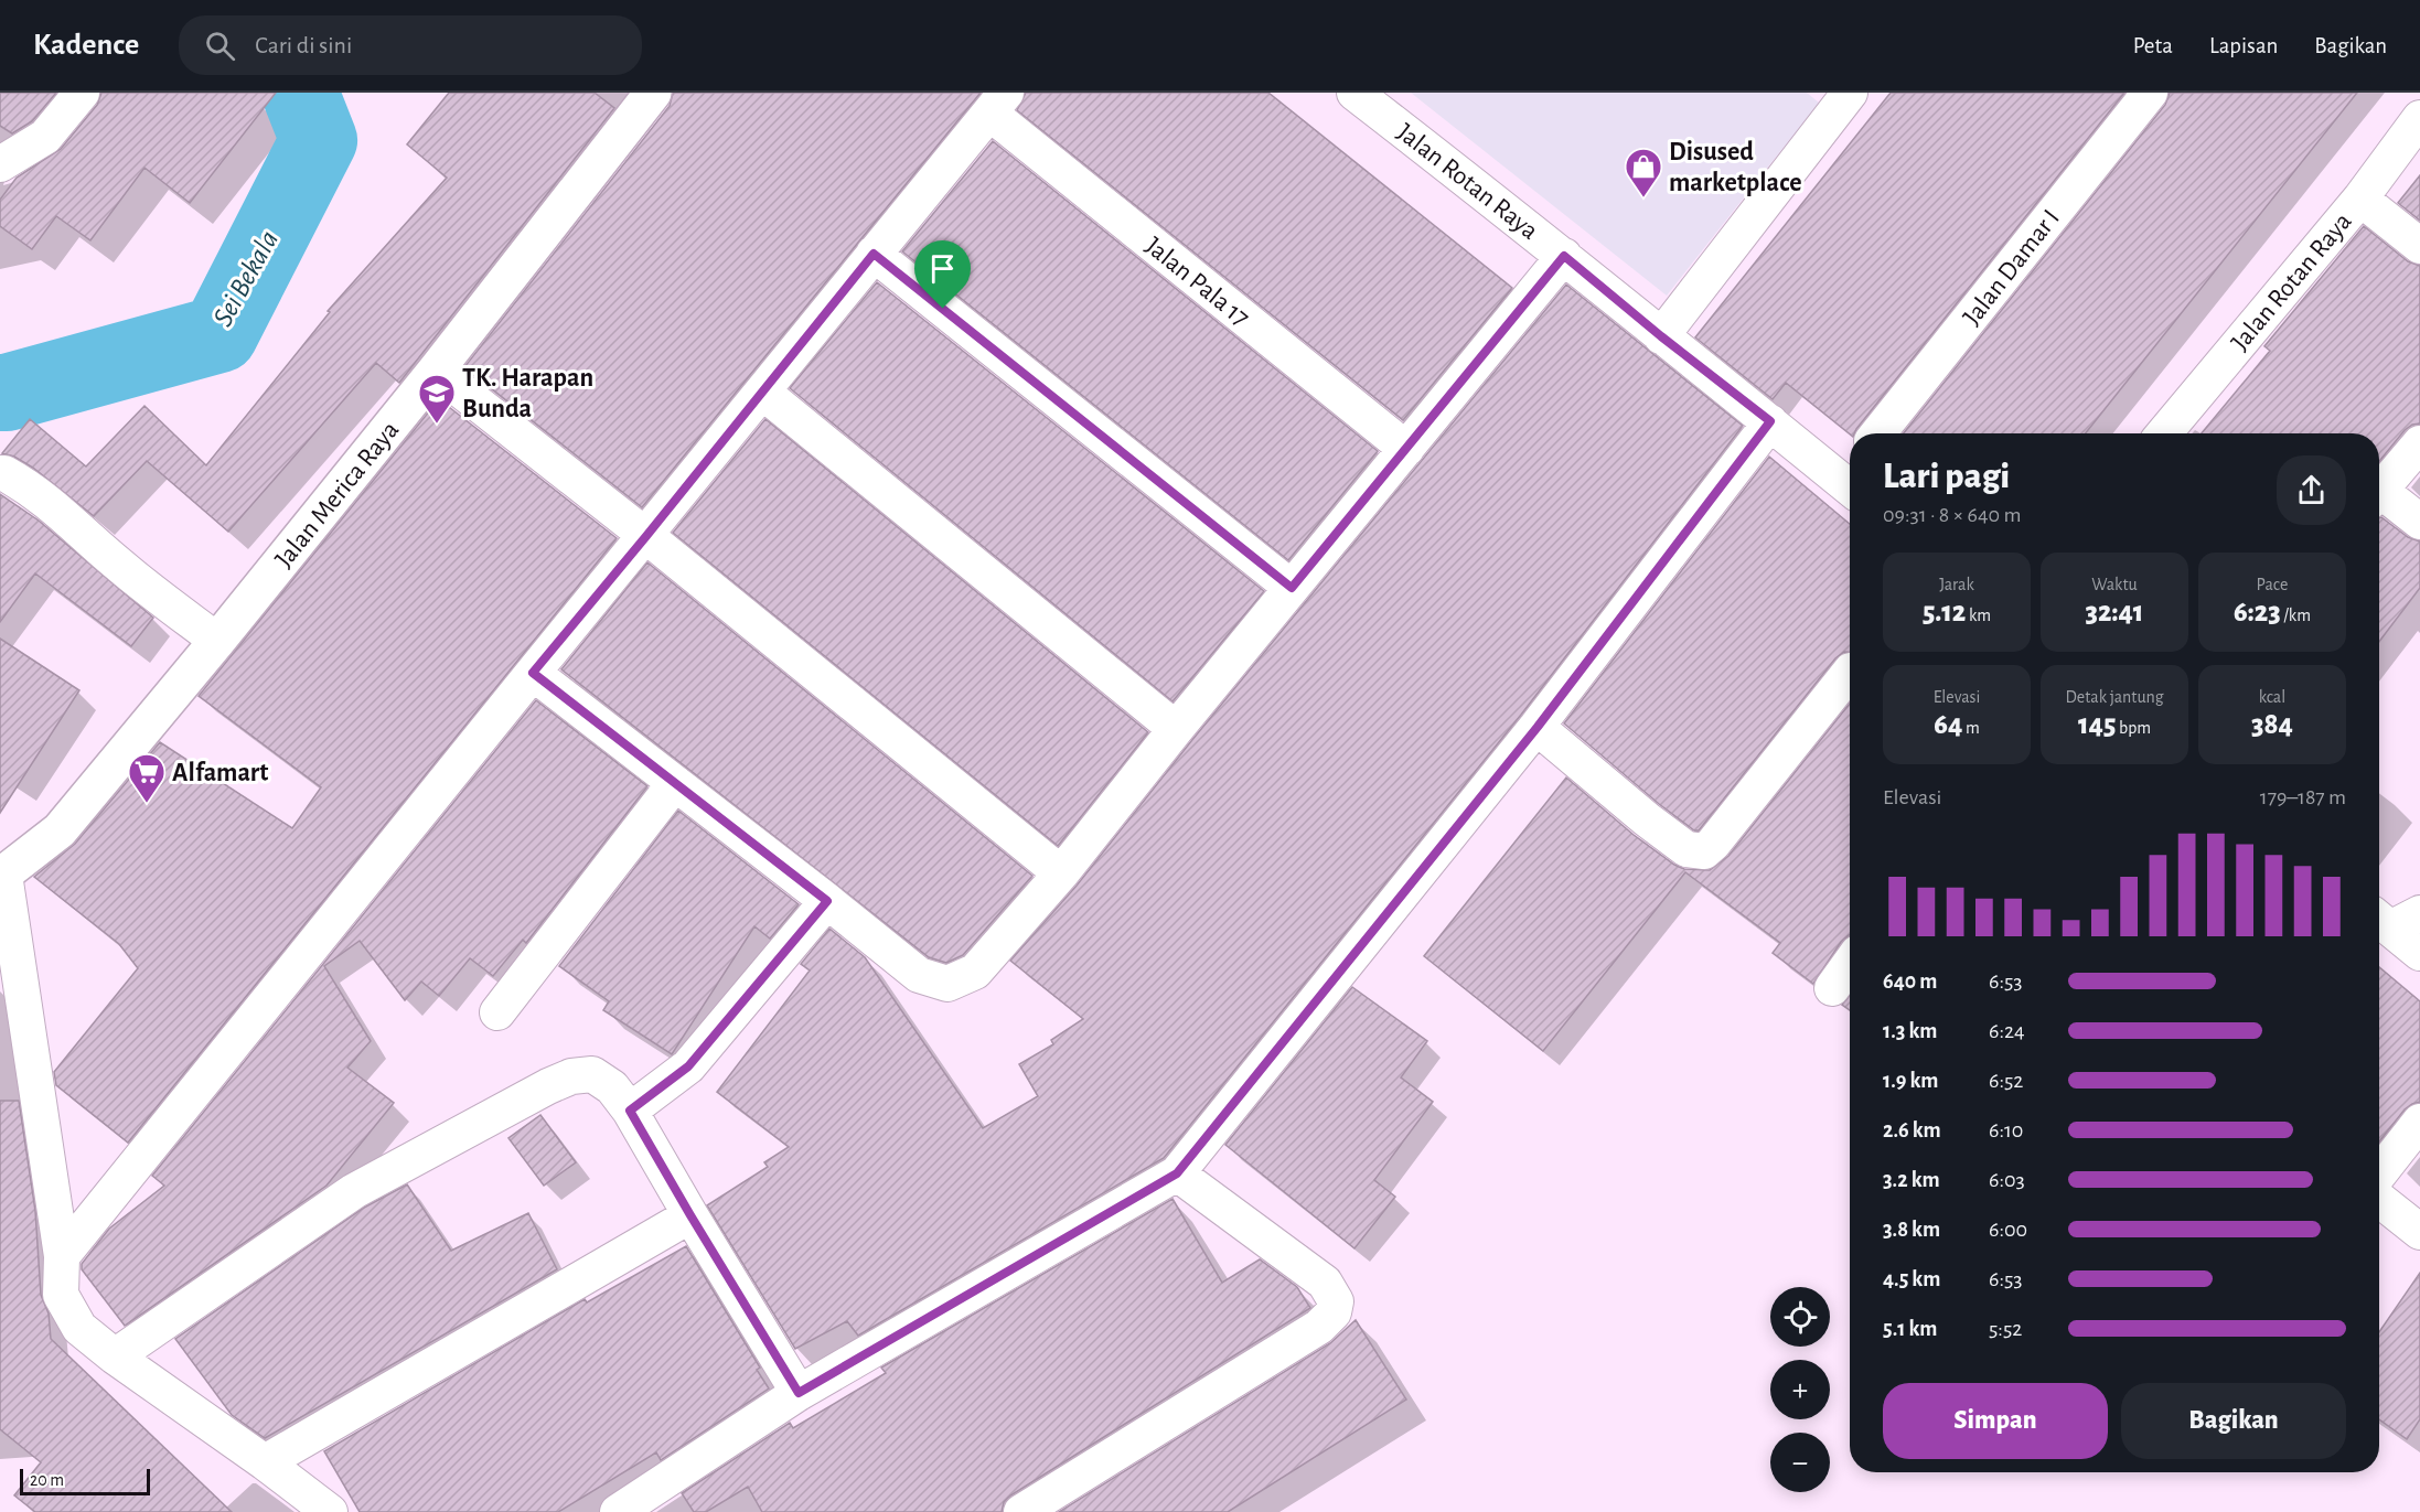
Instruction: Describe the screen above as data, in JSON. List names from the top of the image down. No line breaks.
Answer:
{"streets":{"street":["Jalan Rotan Raya","Jalan Damar I","Jalan Pala 17","Jalan Merica Raya"]},"water":["Sei Bekala"],"places":{"shop":["Disused marketplace"],"school or university":["TK. Harapan Bunda"],"supermarket":["Alfamart"]},"scale_bar":"20 m","page":{"header":"Kadence","search":"Cari di sini","nav":["Peta","Lapisan","Bagikan"],"heading":["Lari pagi","09:31 · 8 × 640 m"],"stats":[["Jarak","5.12 km"],["Waktu","32:41"],["Pace","6:23 /km"],["Elevasi","64 m"],["Detak jantung","145 bpm"],["kcal","384"]],"chart":["Elevasi","179–187 m"],"list":[{"name":"640 m","note":"6:53"},{"name":"1.3 km","note":"6:24"},{"name":"1.9 km","note":"6:52"},{"name":"2.6 km","note":"6:10"},{"name":"3.2 km","note":"6:03"},{"name":"3.8 km","note":"6:00"},{"name":"4.5 km","note":"6:53"},{"name":"5.1 km","note":"5:52"}],"map_buttons":["+","−"],"buttons":["Simpan","Bagikan"],"scale":"20 m"}}
